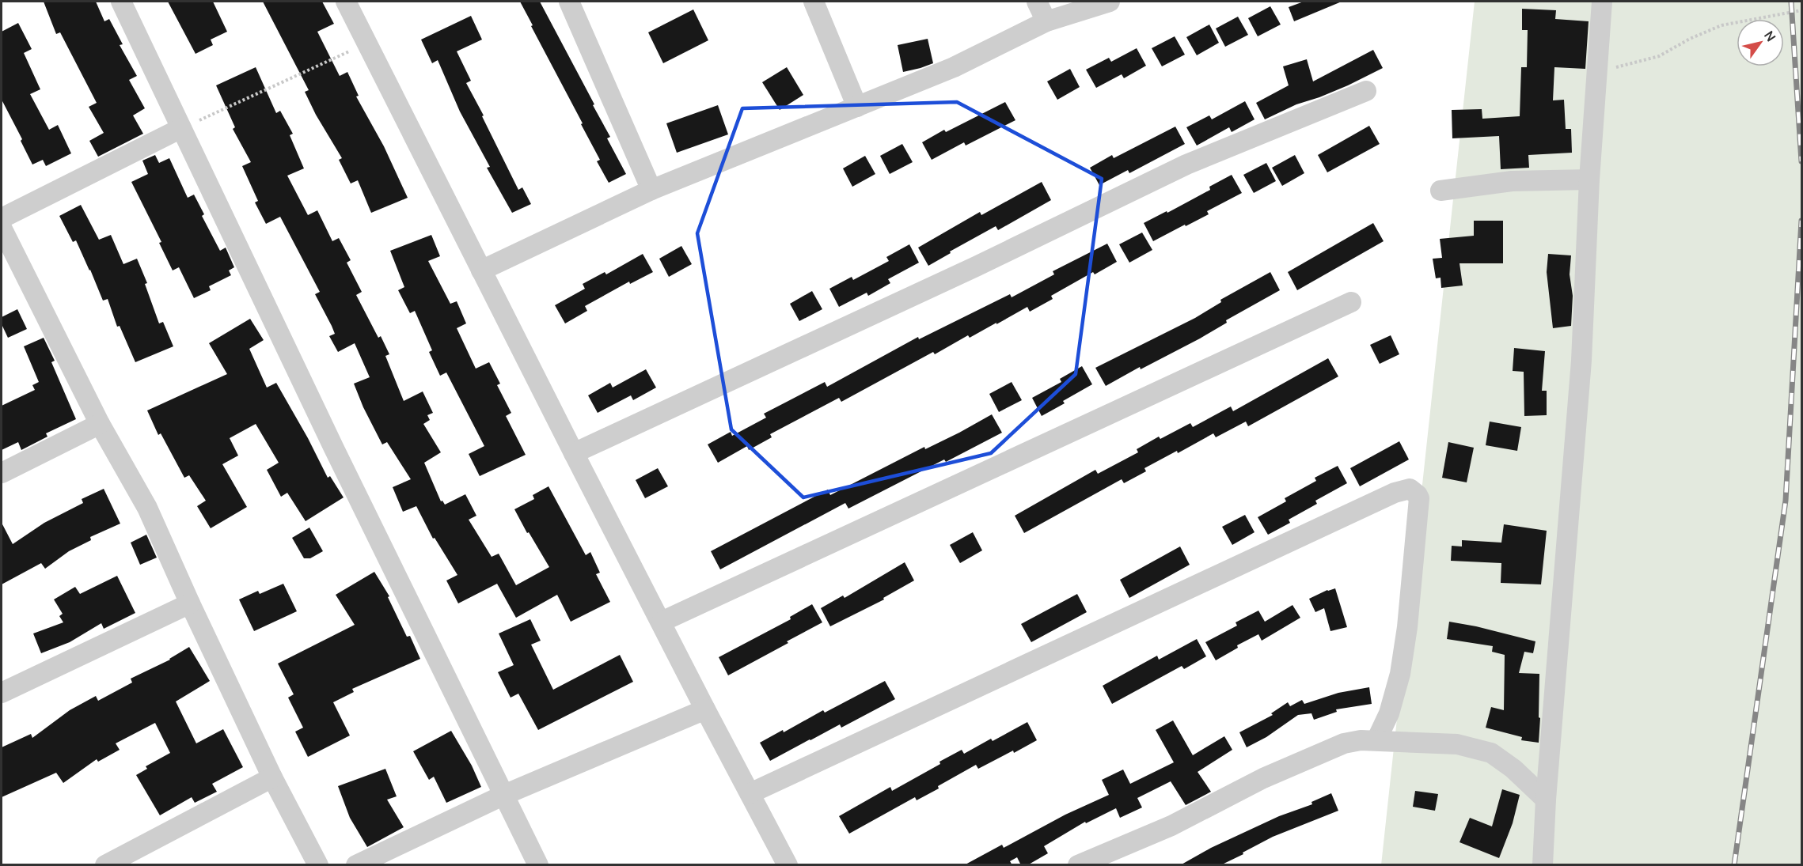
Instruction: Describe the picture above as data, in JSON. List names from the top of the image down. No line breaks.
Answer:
{"north":"top right"}
